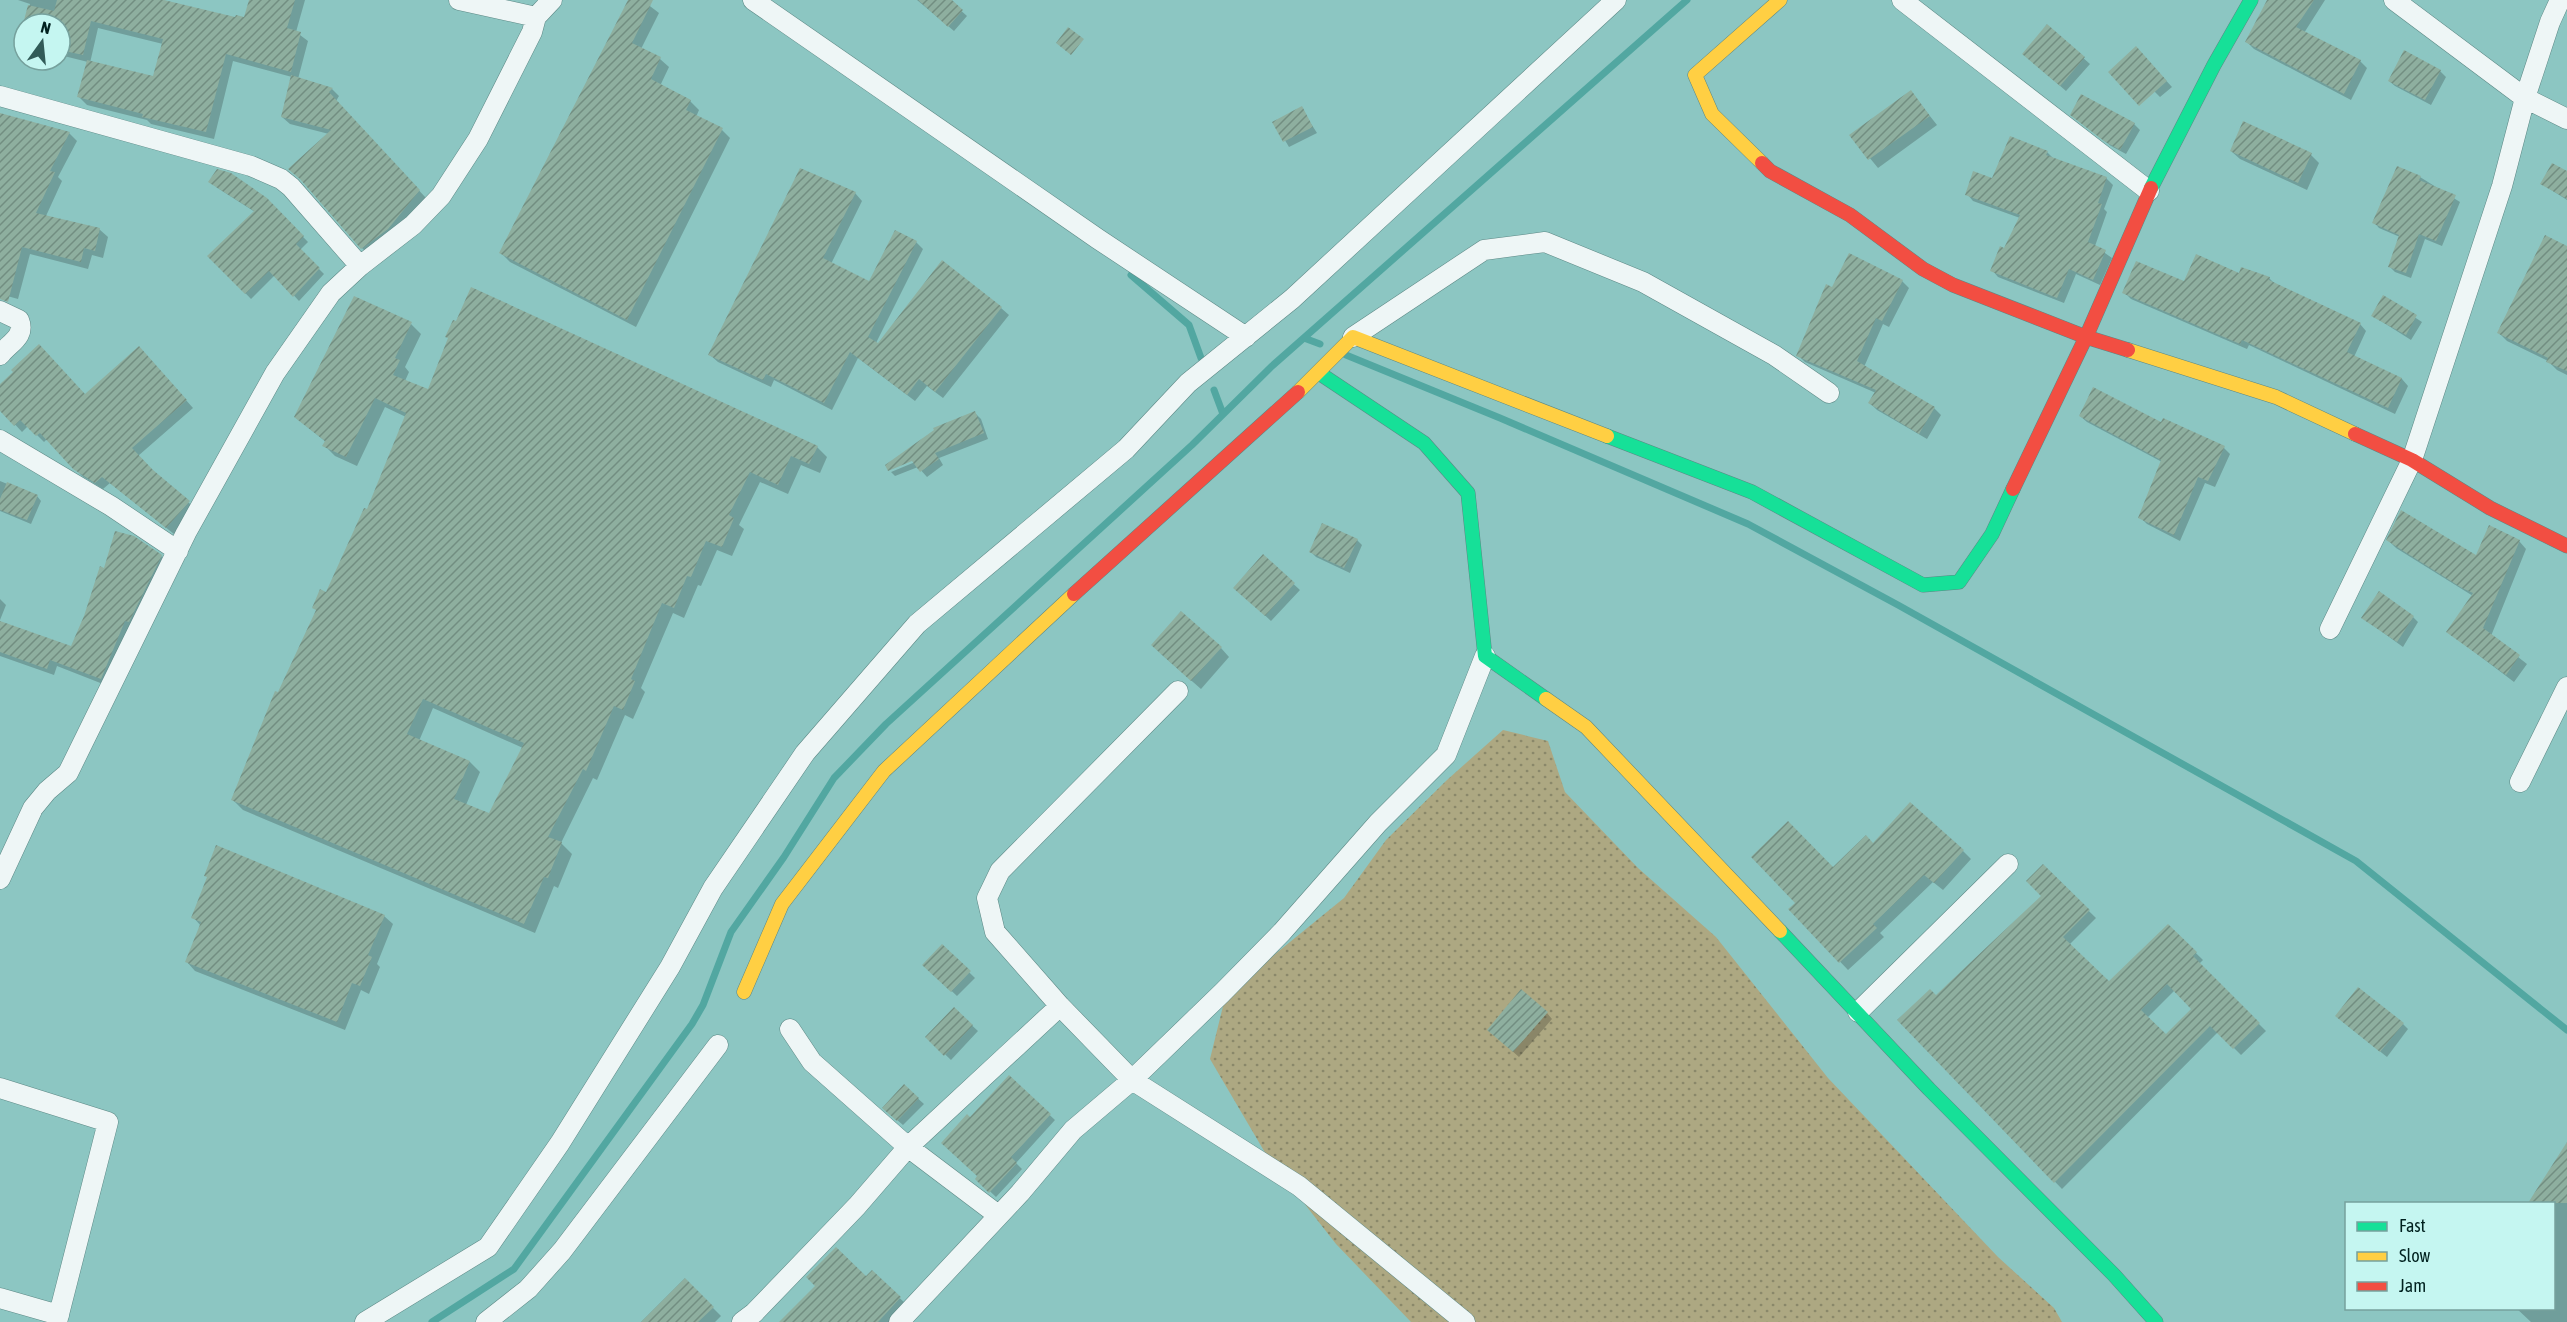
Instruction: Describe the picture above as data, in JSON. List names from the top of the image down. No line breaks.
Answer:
{"legend":["Fast","Slow","Jam"],"north":"top"}
